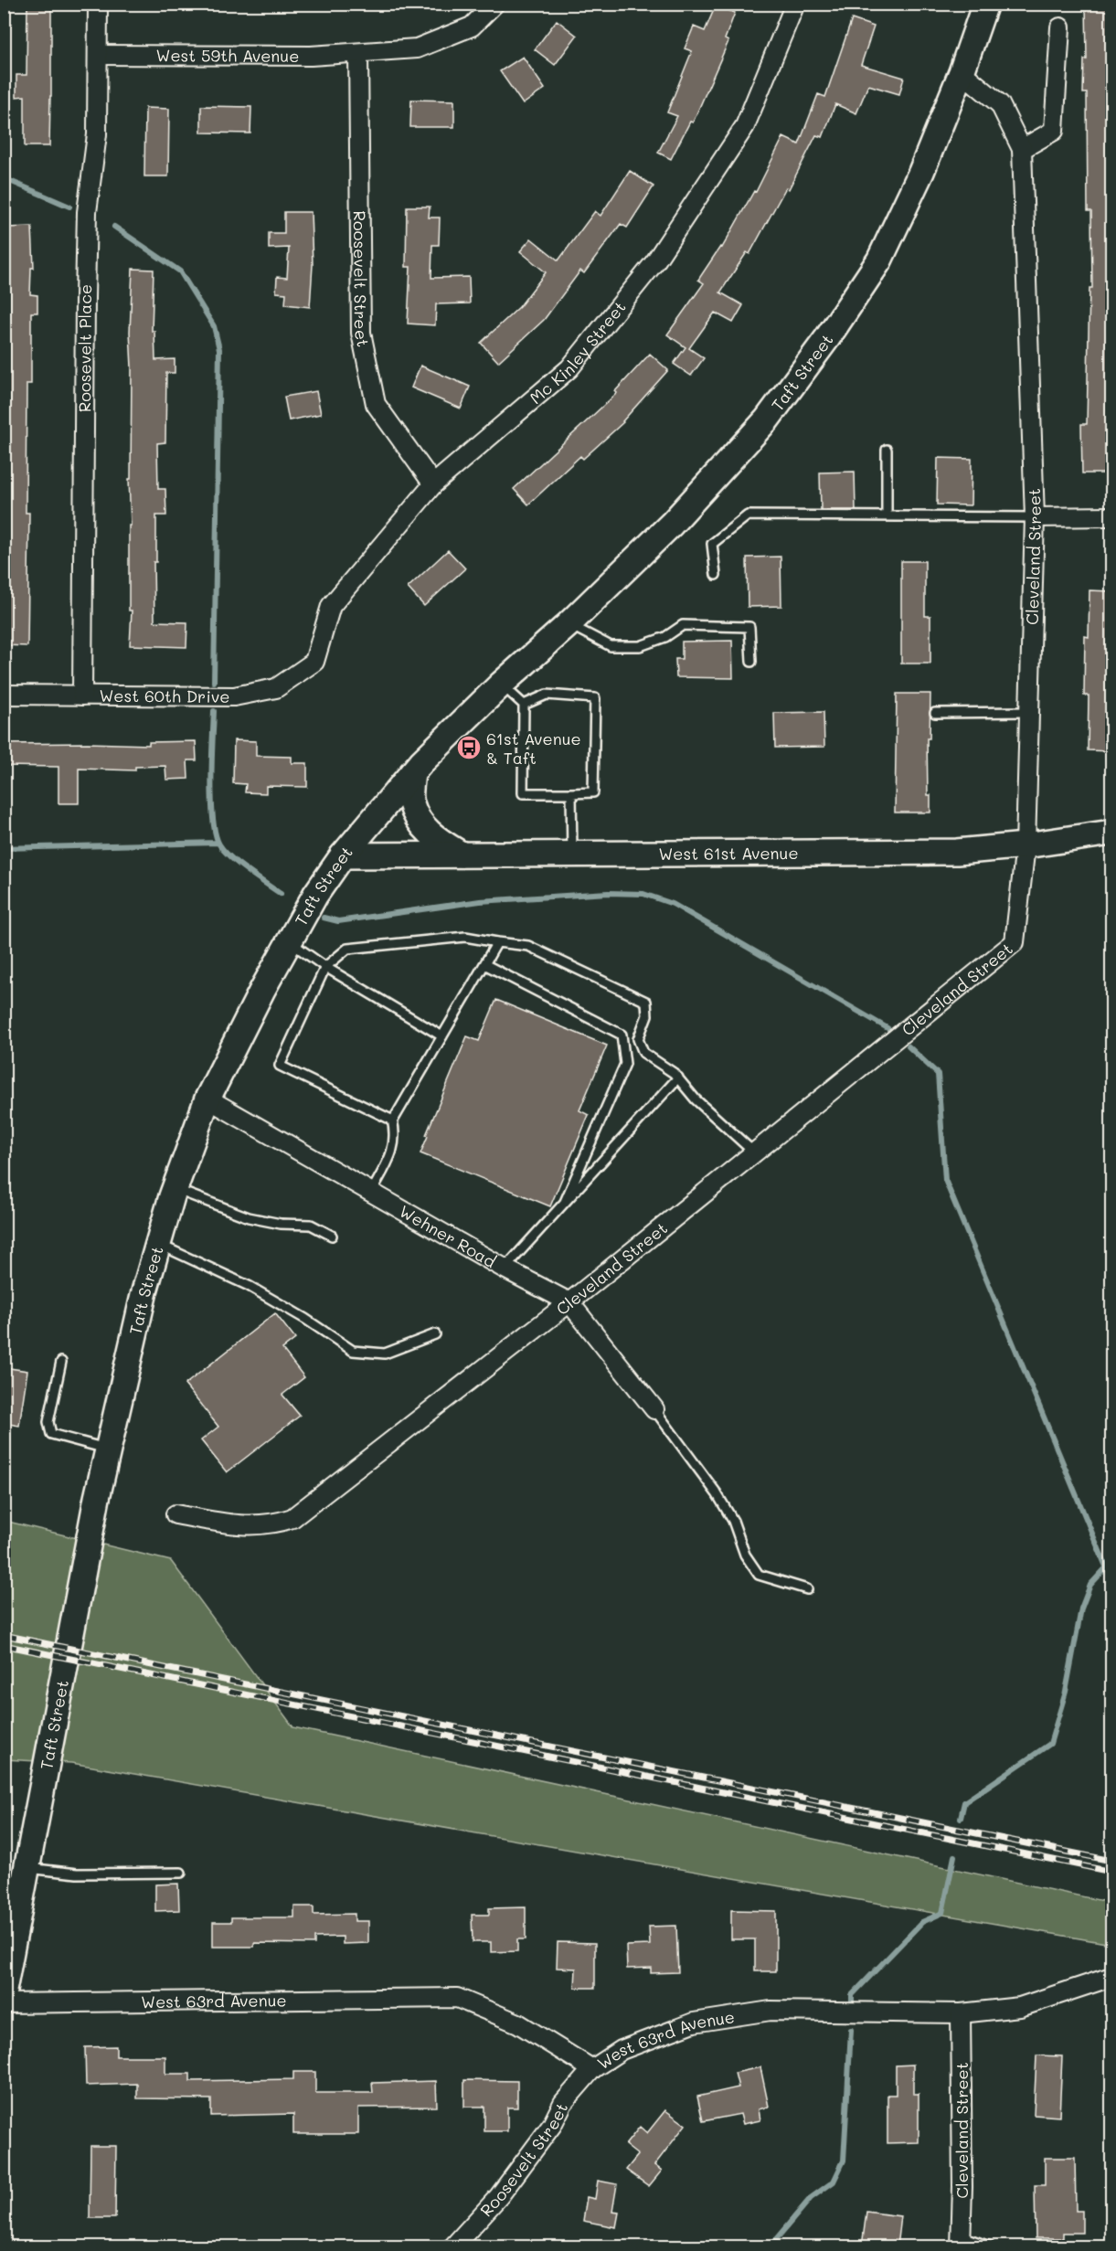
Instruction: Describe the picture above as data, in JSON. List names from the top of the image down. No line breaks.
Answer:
{"streets":{"main road":["Taft Street","West 61st Avenue"],"street":["West 59th Avenue","Roosevelt Street","Roosevelt Place","Mc Kinley Street","Cleveland Street","West 60th Drive","Wehner Road","West 63rd Avenue"]},"crossings":[["West 59th Avenue","Roosevelt Street"],["West 59th Avenue","Roosevelt Place"],["Roosevelt Street","Mc Kinley Street"],["Roosevelt Street","West 63rd Avenue"],["Roosevelt Place","West 60th Drive"],["Mc Kinley Street","West 60th Drive"],["Taft Street","Cleveland Street"],["Taft Street","West 61st Avenue"],["Taft Street","Wehner Road"],["Cleveland Street","West 61st Avenue"],["Cleveland Street","Wehner Road"],["Cleveland Street","West 63rd Avenue"]],"places":{"bus stop":["61st Avenue & Taft"]}}
